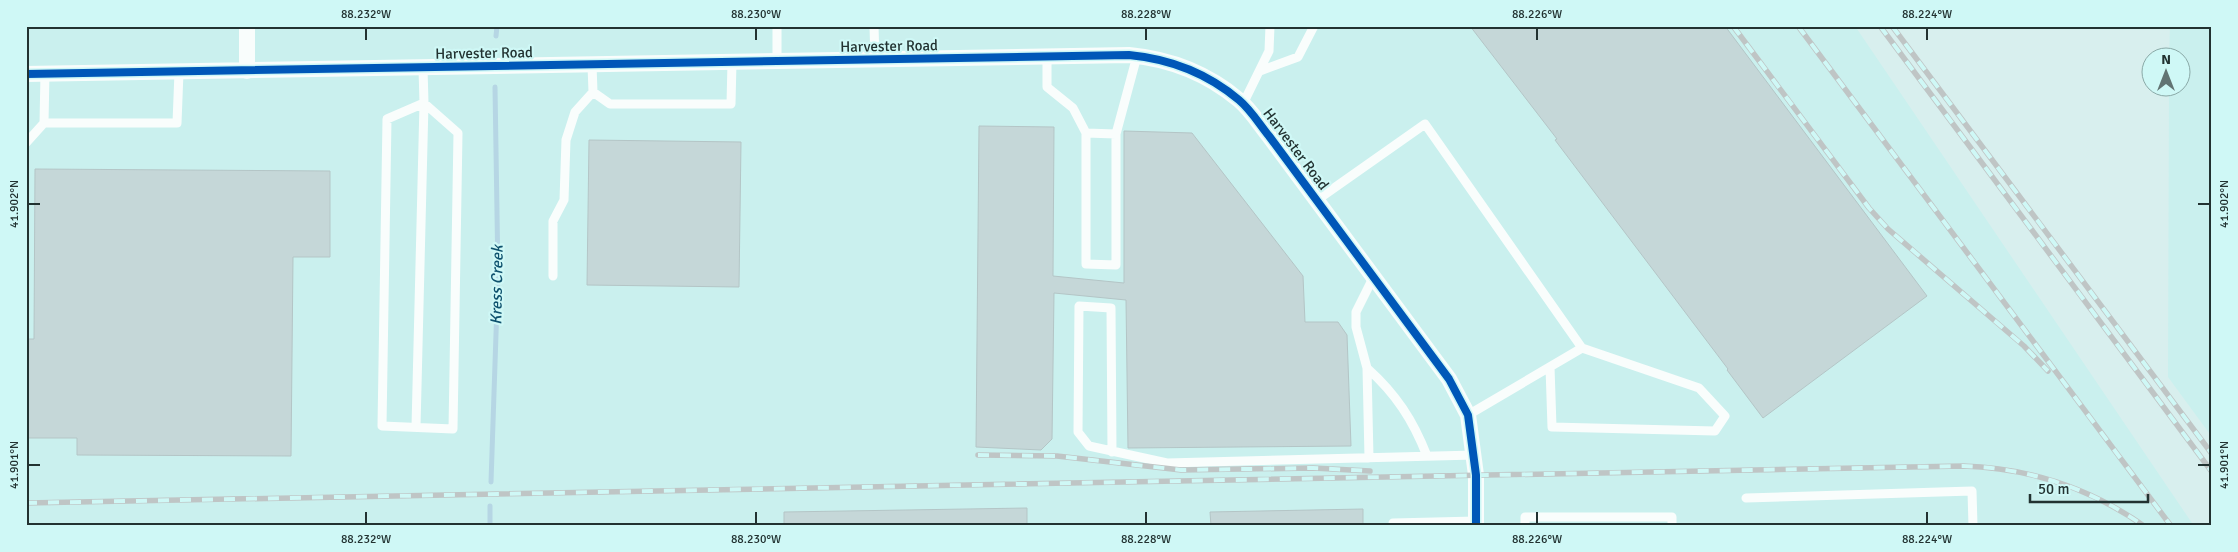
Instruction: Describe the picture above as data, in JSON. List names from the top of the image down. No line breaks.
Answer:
{"streets":{"street":["Harvester Road"]},"water":["Kress Creek"],"scale_bar":"50 m","north":"top","coordinates":["88.232°W","88.230°W","88.228°W","88.226°W","88.224°W","41.902°N","41.901°N"]}
